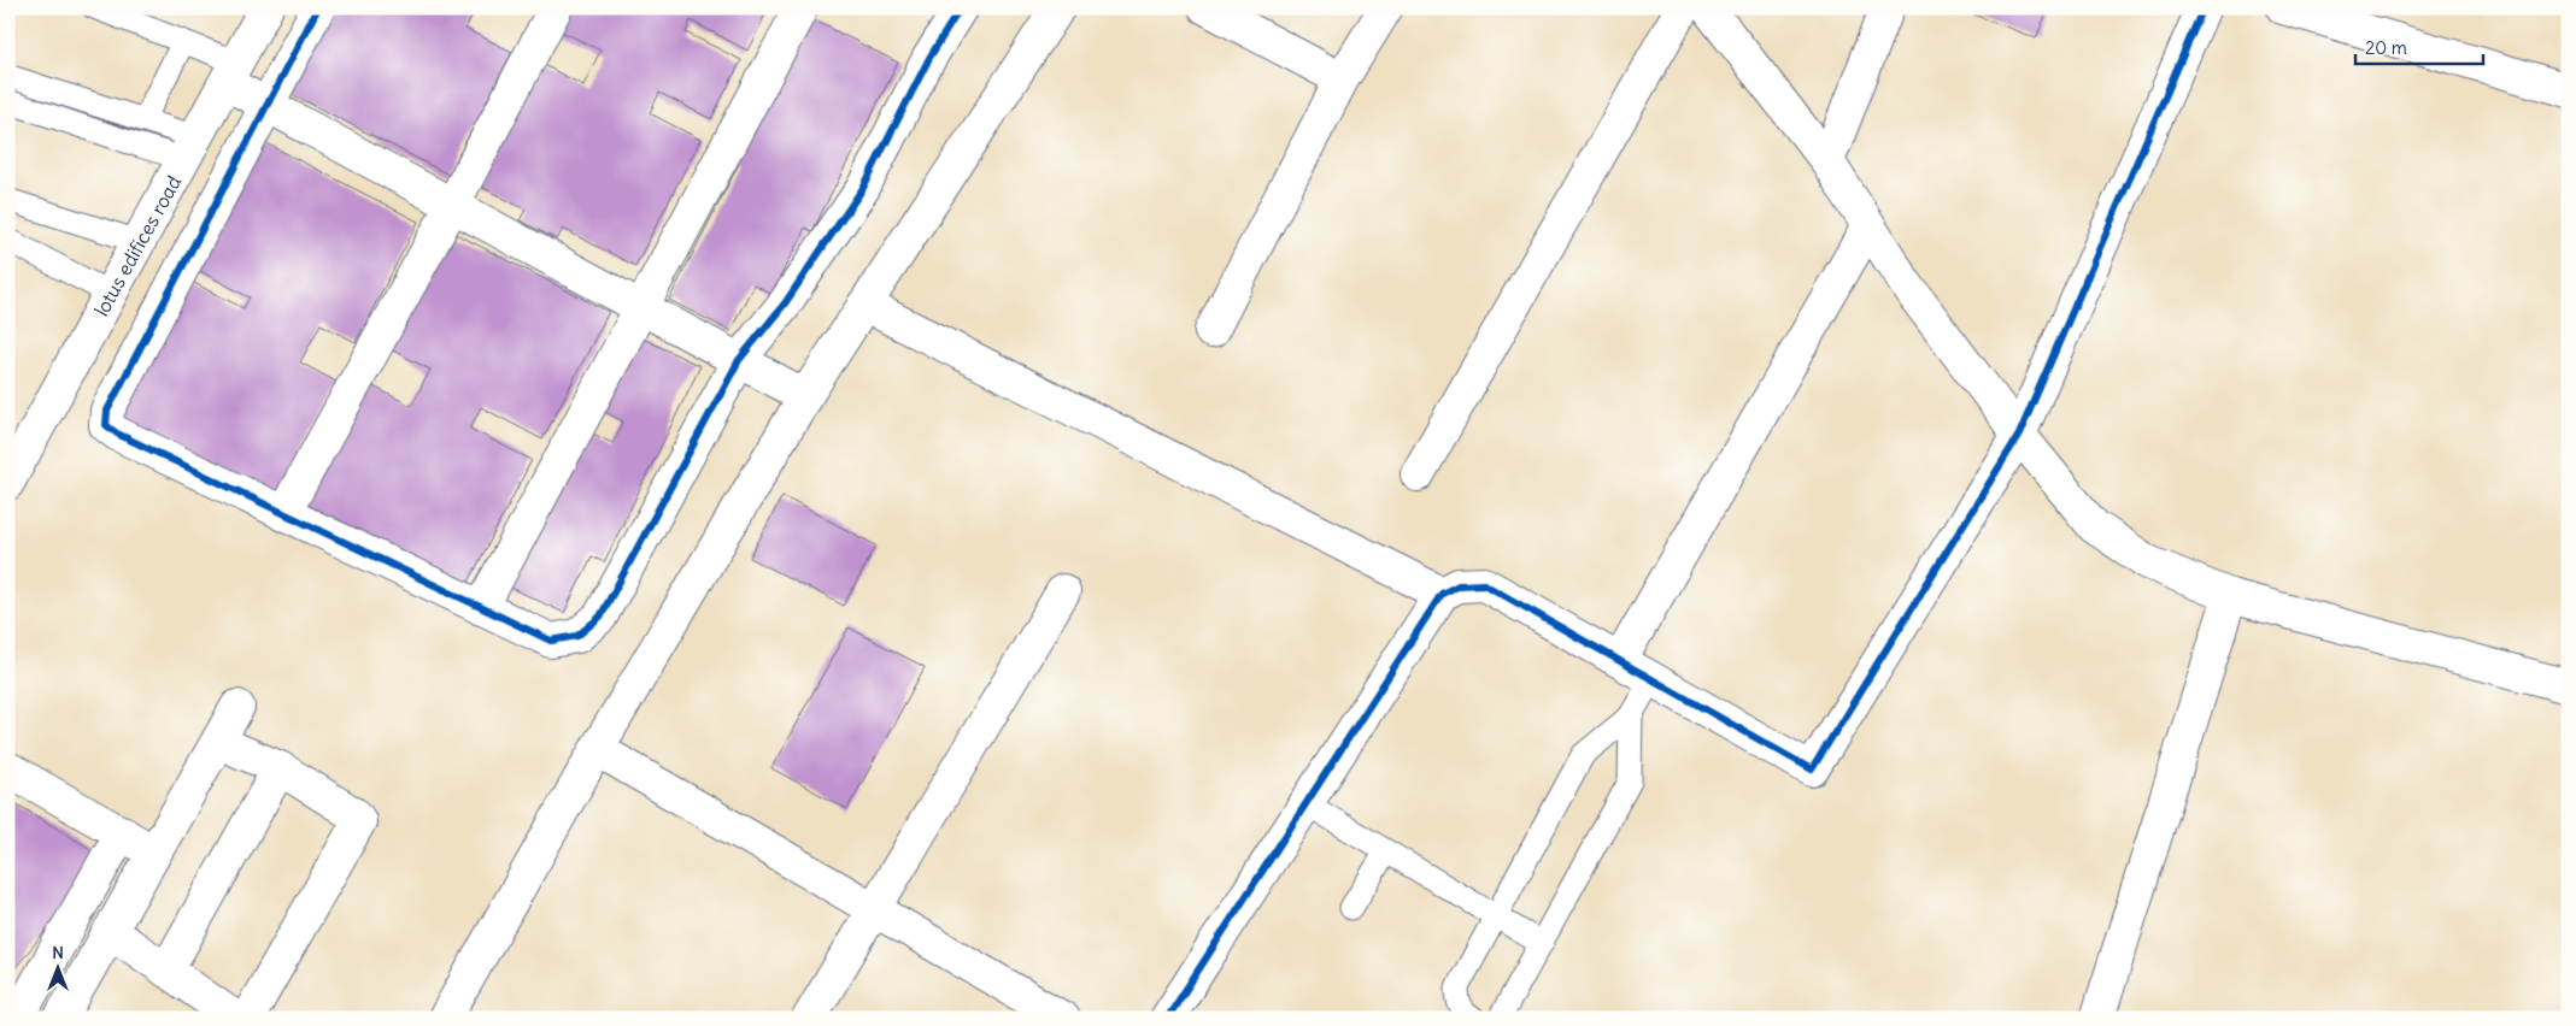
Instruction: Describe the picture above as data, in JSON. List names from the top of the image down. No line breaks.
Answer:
{"streets":{"street":["lotus edifices road"]},"scale_bar":"20 m","north":"top"}
